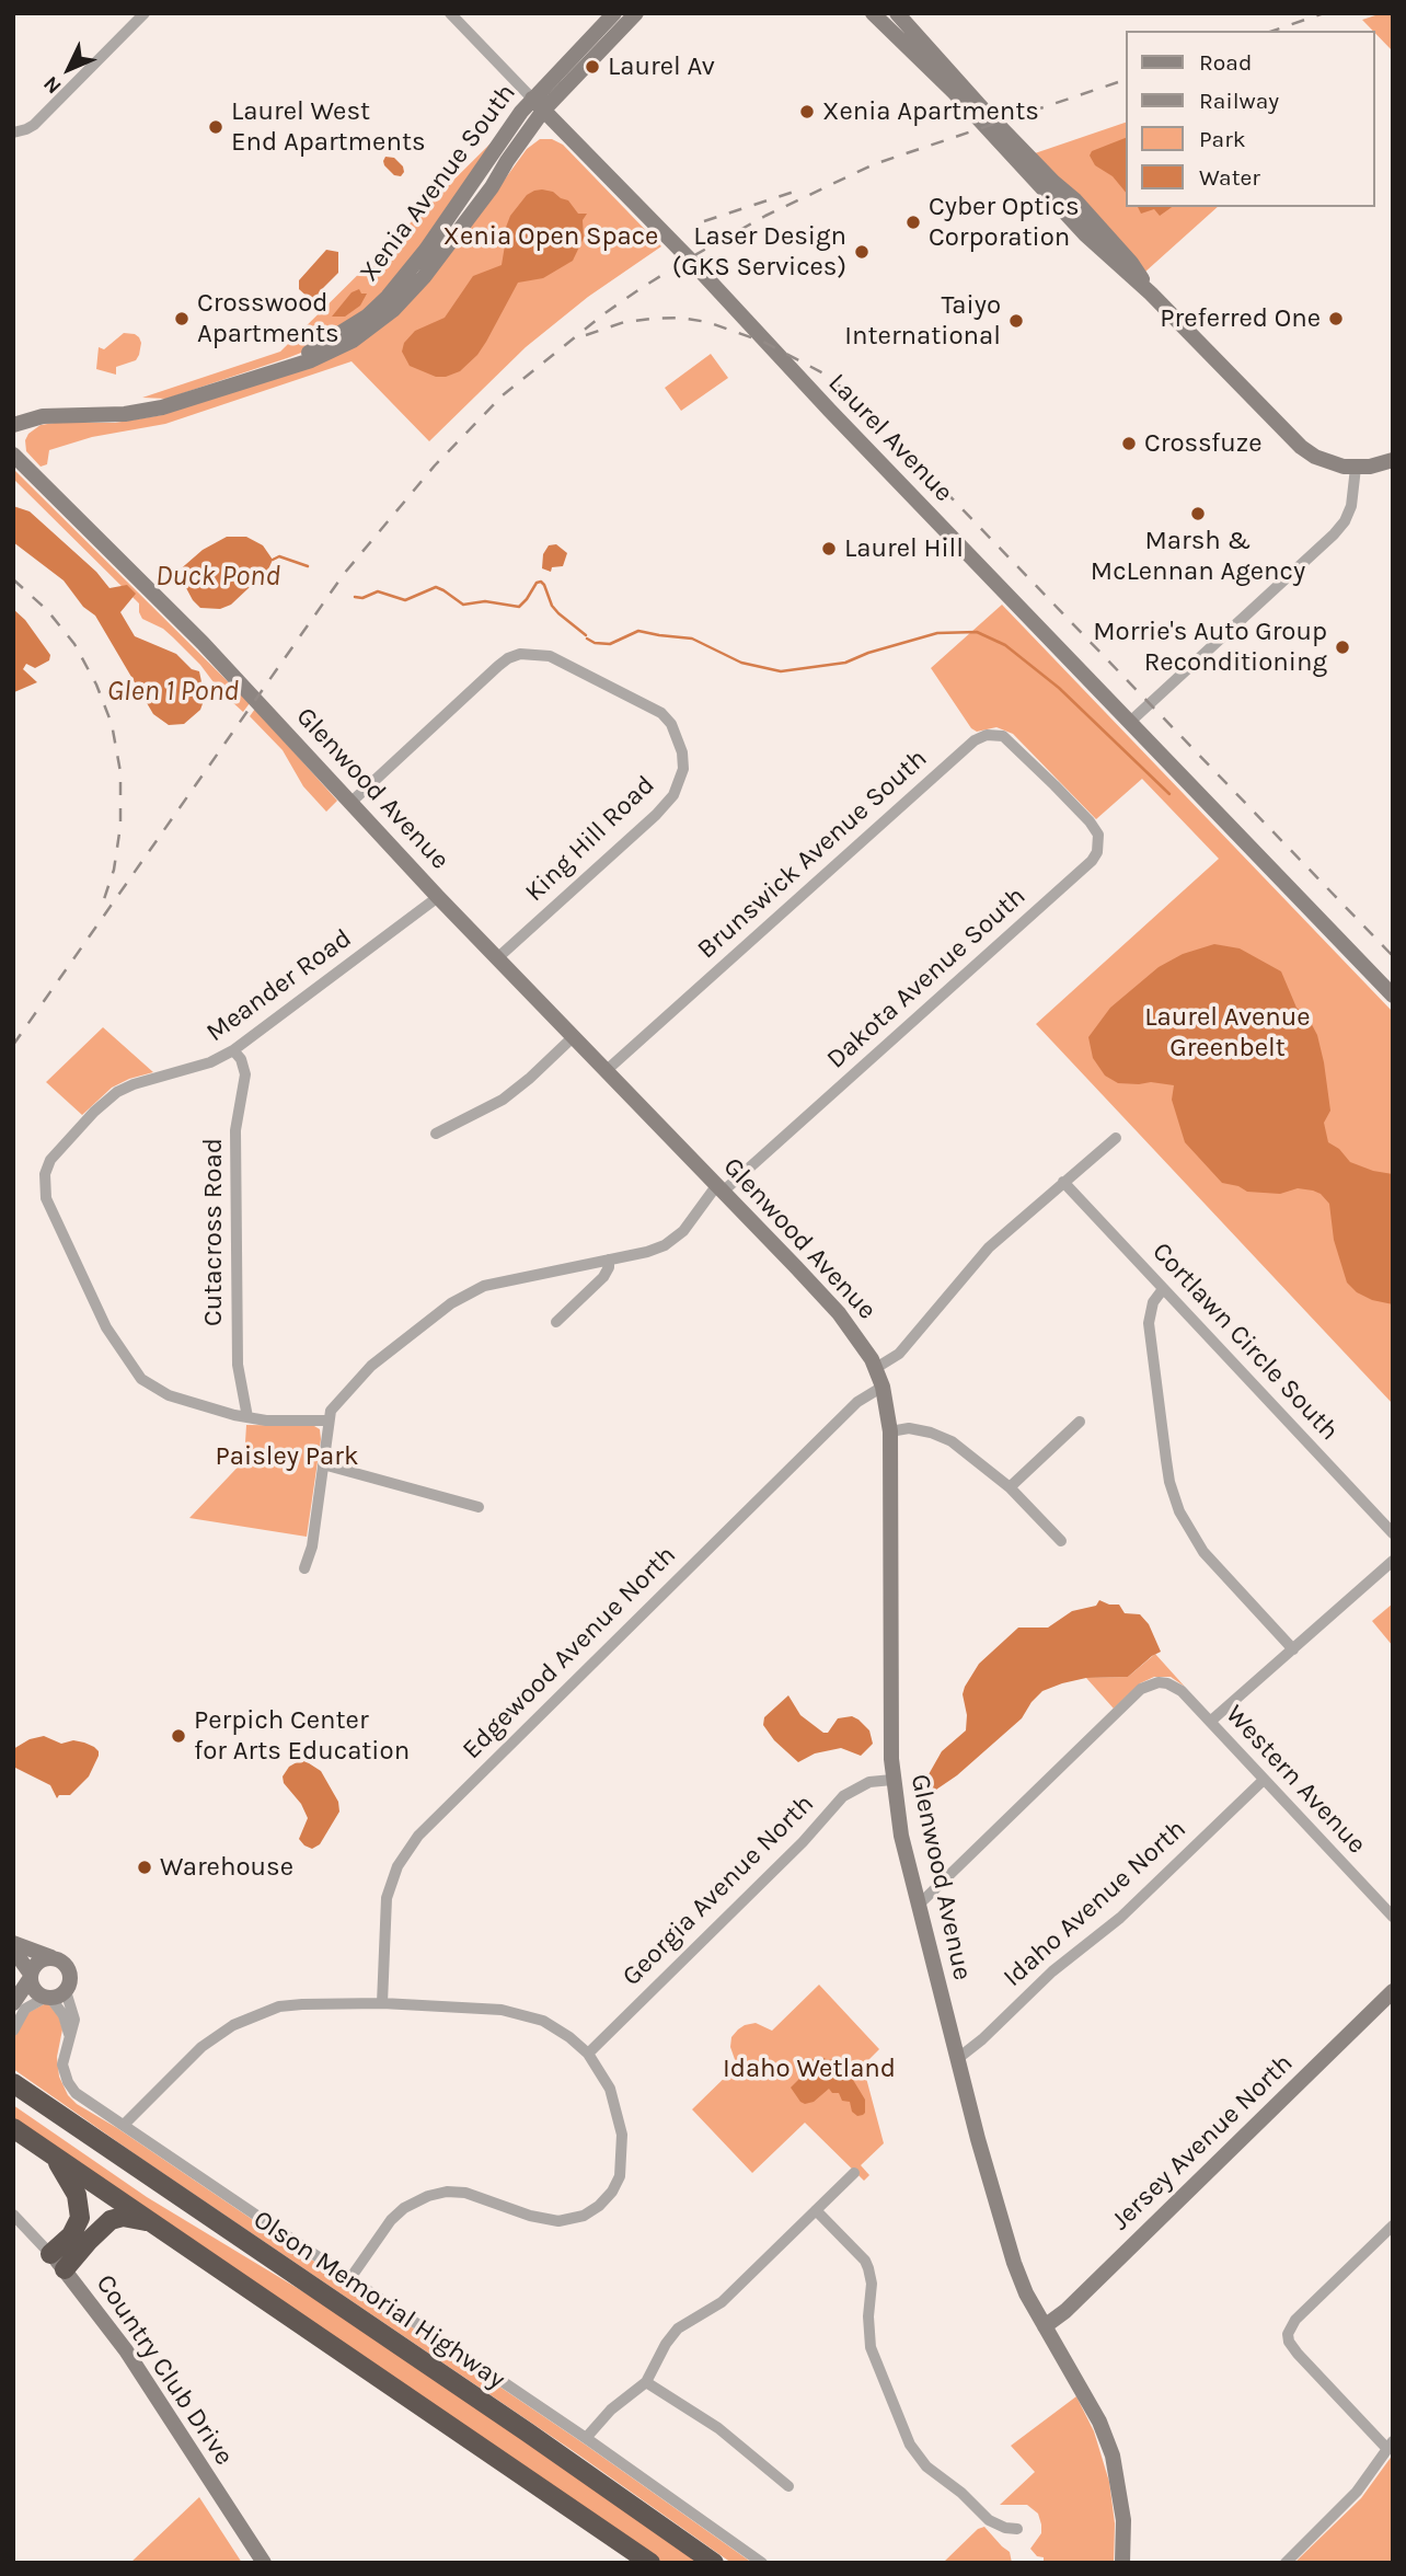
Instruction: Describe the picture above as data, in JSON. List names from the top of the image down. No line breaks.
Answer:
{"streets":{"highway":["Olson Memorial Highway"],"street":["Xenia Avenue South","Laurel Avenue","Glenwood Avenue","King Hill Road","Brunswick Avenue South","Dakota Avenue South","Meander Road","Cutacross Road","Cortlawn Circle South","Edgewood Avenue North","Western Avenue","Georgia Avenue North","Idaho Avenue North","Jersey Avenue North","Country Club Drive"]},"crossings":[["Xenia Avenue South","Laurel Avenue"],["Glenwood Avenue","King Hill Road"],["Glenwood Avenue","Brunswick Avenue South"],["Glenwood Avenue","Dakota Avenue South"],["Glenwood Avenue","Meander Road"],["Glenwood Avenue","Edgewood Avenue North"],["Glenwood Avenue","Western Avenue"],["Glenwood Avenue","Georgia Avenue North"],["Glenwood Avenue","Idaho Avenue North"],["Glenwood Avenue","Jersey Avenue North"],["Brunswick Avenue South","Dakota Avenue South"],["Meander Road","Cutacross Road"],["Western Avenue","Idaho Avenue North"]],"water":["Duck Pond","Glen 1 Pond"],"parks":["Xenia Open Space","Laurel Avenue Greenbelt","Paisley Park","Idaho Wetland"],"places":["Laurel Av","Xenia Apartments","Laurel West End Apartments","Cyber Optics Corporation","Laser Design (GKS Services)","Crosswood Apartments","Preferred One","Taiyo International","Crossfuze","Marsh & McLennan Agency","Laurel Hill","Morrie's Auto Group Reconditioning","Perpich Center for Arts Education","Warehouse"],"legend":["Road","Railway","Park","Water"],"north":"bottom left"}
